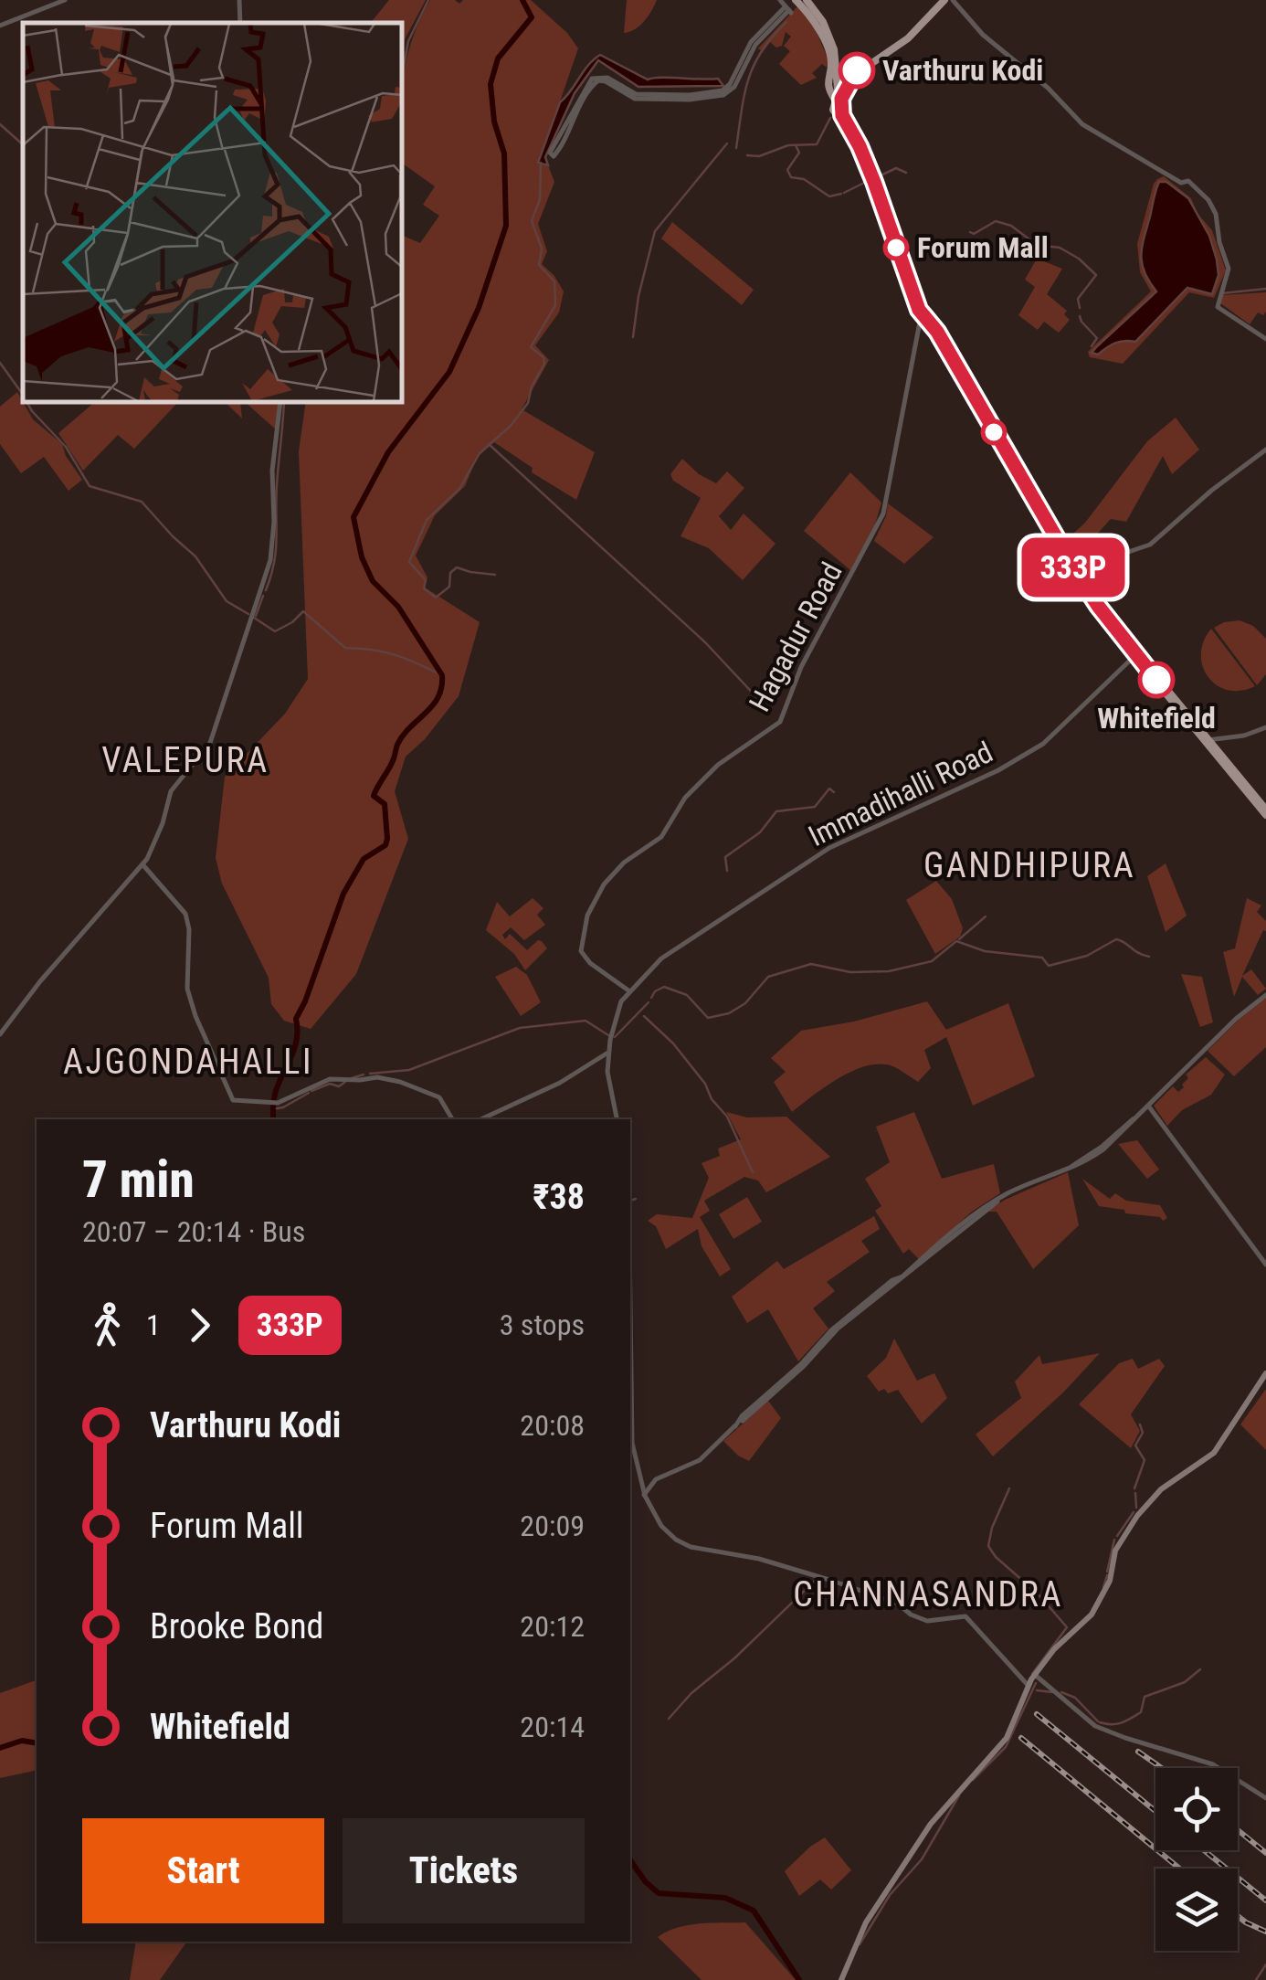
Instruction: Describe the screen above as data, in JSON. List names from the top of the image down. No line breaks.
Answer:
{"streets":{"street":["Hagadur Road","Immadihalli Road"]},"crossings":[["Hagadur Road","Immadihalli Road"]],"districts":["VALEPURA","GANDHIPURA","AJGONDAHALLI","CHANNASANDRA"],"places":["Varthuru Kodi","Forum Mall","Whitefield"],"lines":["bus line 333P"],"page":{"on_map":"333P","heading":["7 min","20:07 – 20:14 · Bus","₹38"],"legs":["1","333P","3 stops"],"list":[{"name":"Varthuru Kodi","value":"20:08"},{"name":"Forum Mall","value":"20:09"},{"name":"Brooke Bond","value":"20:12"},{"name":"Whitefield","value":"20:14"}],"buttons":["Start","Tickets"]}}
